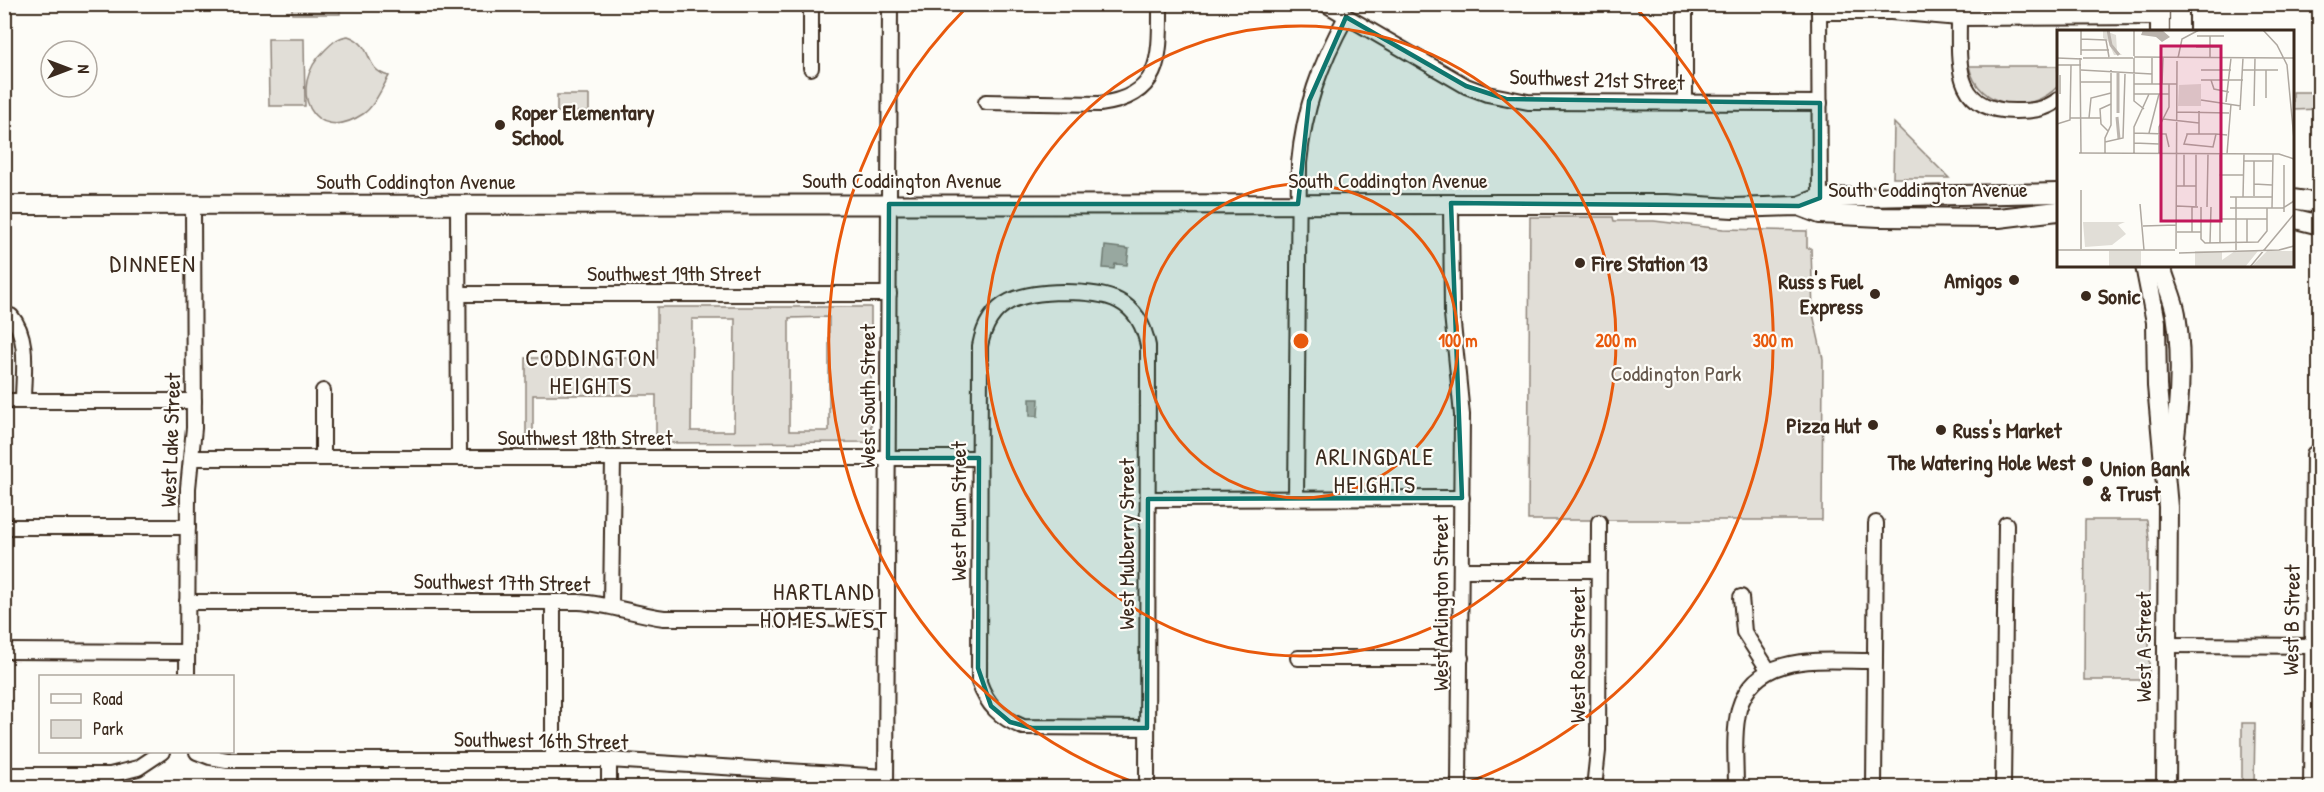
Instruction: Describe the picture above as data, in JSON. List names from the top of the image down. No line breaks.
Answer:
{"streets":{"main road":["South Coddington Avenue","West A Street"],"street":["Southwest 21st Street","Southwest 19th Street","West South Street","Southwest 18th Street","West Lake Street","West Plum Street","West Mulberry Street","Southwest 17th Street","West Arlington Street","West B Street","West Rose Street","Southwest 16th Street"]},"crossings":[["South Coddington Avenue","West South Street"],["South Coddington Avenue","West Lake Street"],["South Coddington Avenue","West Arlington Street"],["Southwest 19th Street","West South Street"],["West South Street","Southwest 18th Street"],["West South Street","Southwest 17th Street"],["West South Street","Southwest 16th Street"],["Southwest 18th Street","West Lake Street"],["Southwest 18th Street","West Plum Street"],["West Lake Street","Southwest 17th Street"],["West Plum Street","West Mulberry Street"]],"districts":["DINNEEN","CODDINGTON HEIGHTS","ARLINGDALE HEIGHTS","HARTLAND HOMES WEST"],"parks":["Coddington Park"],"places":["Roper Elementary School","Fire Station 13","Amigos","Russ's Fuel Express","Sonic","Pizza Hut","Russ's Market","The Watering Hole West","Union Bank & Trust"],"legend":["Road","Park"],"north":"right","rings":["100 m","200 m","300 m"]}
